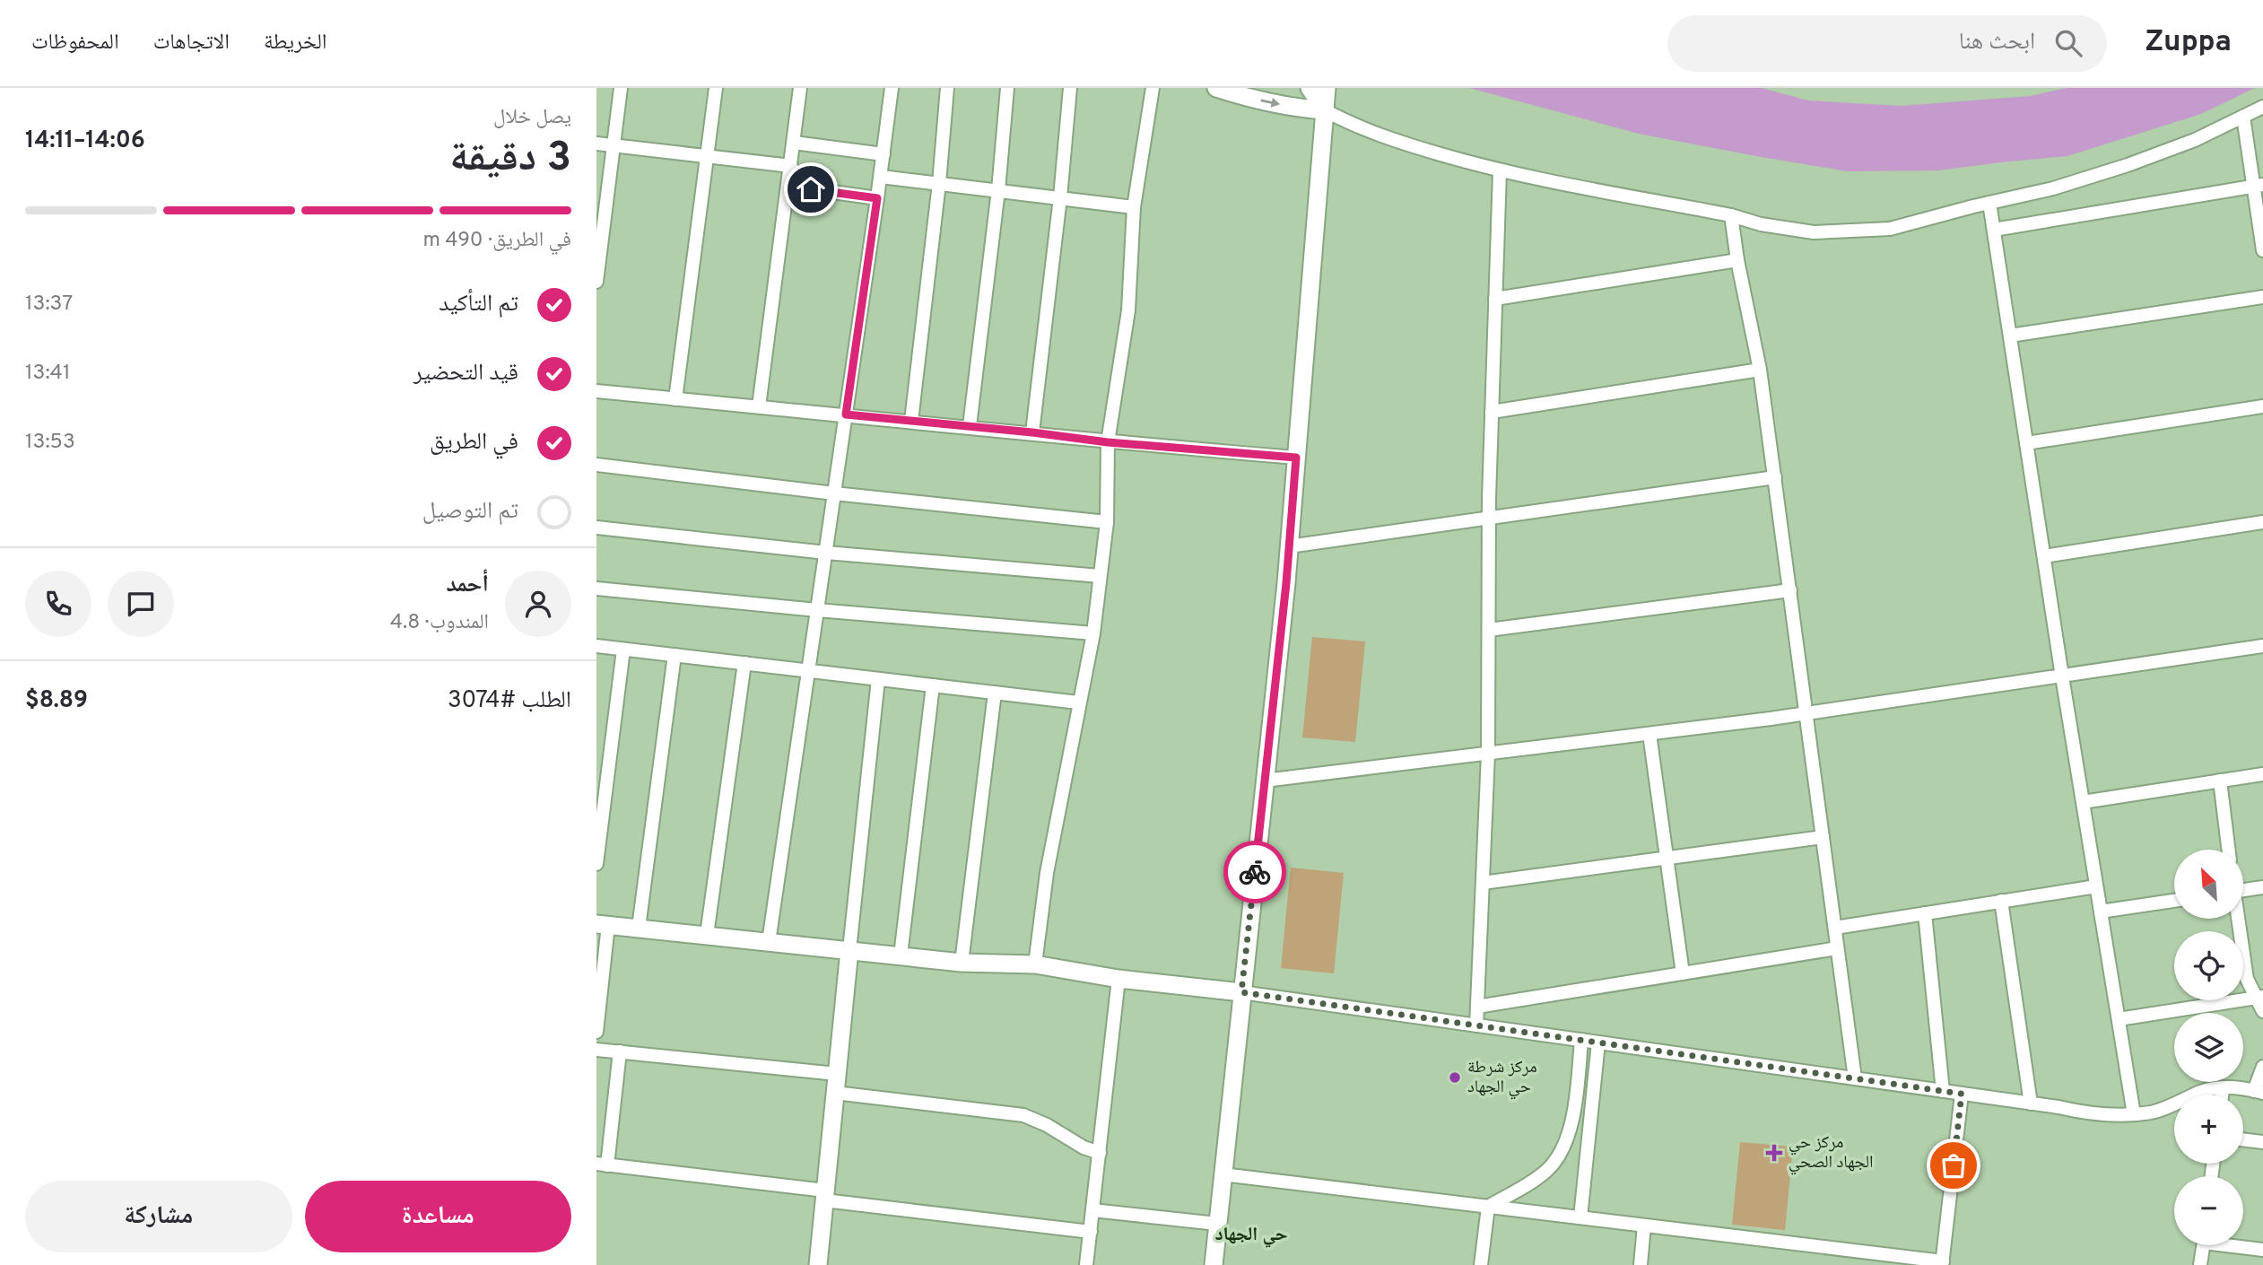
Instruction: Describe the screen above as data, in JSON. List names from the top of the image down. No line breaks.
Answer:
{"districts":["حي الجهاد"],"places":{"other":["مركز شرطة حي الجهاد"],"health":["مركز حي الجهاد الصحي"]},"north":"top left","page":{"header":"Zuppa","search":"ابحث هنا","nav":["الخريطة","الاتجاهات","المحفوظات"],"heading":["3 دقيقة","يصل خلال","14:06–14:11"],"panel":["أحمد","المندوب · 4.8","الطلب #3074","$8.89"],"bar":"في الطريق · 490 m","list":[["تم التأكيد","13:37"],["قيد التحضير","13:41"],["في الطريق","13:53"],"تم التوصيل"],"map_buttons":["+","−"],"buttons":["مساعدة","مشاركة"]}}
